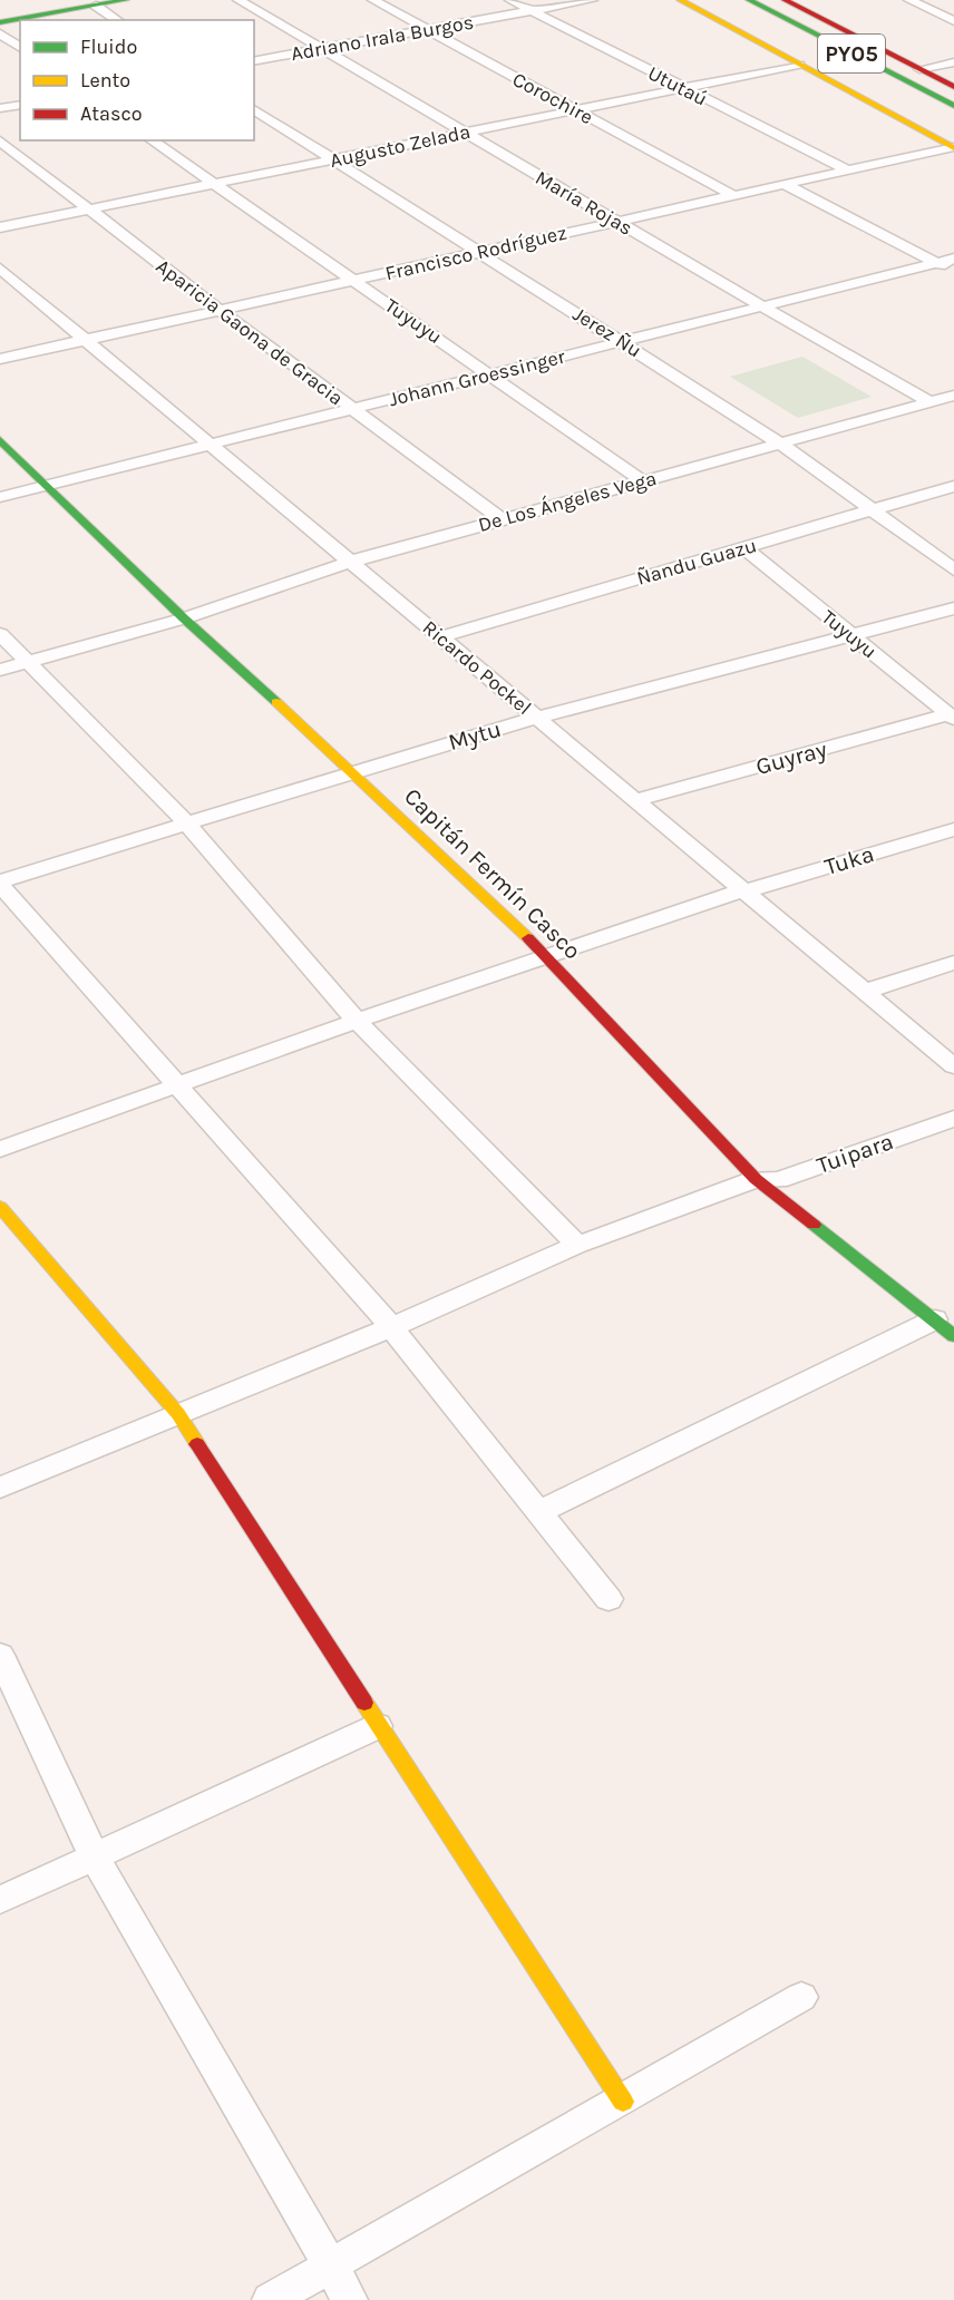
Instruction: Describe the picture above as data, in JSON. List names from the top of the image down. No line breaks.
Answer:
{"streets":{"main road":["PY05","Capitán Fermín Casco"],"street":["Adriano Irala Burgos","Ututaú","Corochire","Augusto Zelada","María Rojas","Francisco Rodríguez","Tuyuyu","Aparicia Gaona de Gracia","Jerez Ñu","Johann Groessinger","De Los Ángeles Vega","Ñandu Guazu","Ricardo Pockel","Mytu","Guyray","Tuka","Tuipara"]},"crossings":[["Adriano Irala Burgos","Ututaú"],["Adriano Irala Burgos","Corochire"],["Adriano Irala Burgos","María Rojas"],["Ututaú","Augusto Zelada"],["Ututaú","Francisco Rodríguez"],["Corochire","Augusto Zelada"],["Corochire","Francisco Rodríguez"],["Augusto Zelada","María Rojas"],["Augusto Zelada","Tuyuyu"],["Augusto Zelada","Aparicia Gaona de Gracia"],["Augusto Zelada","Jerez Ñu"],["María Rojas","Francisco Rodríguez"],["María Rojas","Johann Groessinger"],["María Rojas","De Los Ángeles Vega"],["Francisco Rodríguez","Tuyuyu"],["Francisco Rodríguez","Aparicia Gaona de Gracia"],["Francisco Rodríguez","Jerez Ñu"],["Francisco Rodríguez","Ricardo Pockel"],["Tuyuyu","Johann Groessinger"],["Tuyuyu","De Los Ángeles Vega"],["Tuyuyu","Ñandu Guazu"],["Tuyuyu","Mytu"],["Tuyuyu","Guyray"],["Aparicia Gaona de Gracia","Johann Groessinger"],["Aparicia Gaona de Gracia","De Los Ángeles Vega"],["Jerez Ñu","Johann Groessinger"],["Jerez Ñu","De Los Ángeles Vega"],["Jerez Ñu","Ñandu Guazu"],["Johann Groessinger","Ricardo Pockel"],["Johann Groessinger","Capitán Fermín Casco"],["De Los Ángeles Vega","Ricardo Pockel"],["De Los Ángeles Vega","Capitán Fermín Casco"],["Ñandu Guazu","Ricardo Pockel"],["Ricardo Pockel","Mytu"],["Ricardo Pockel","Guyray"],["Ricardo Pockel","Tuka"],["Mytu","Capitán Fermín Casco"],["Tuka","Capitán Fermín Casco"],["Capitán Fermín Casco","Tuipara"]],"legend":["Fluido","Lento","Atasco"]}
